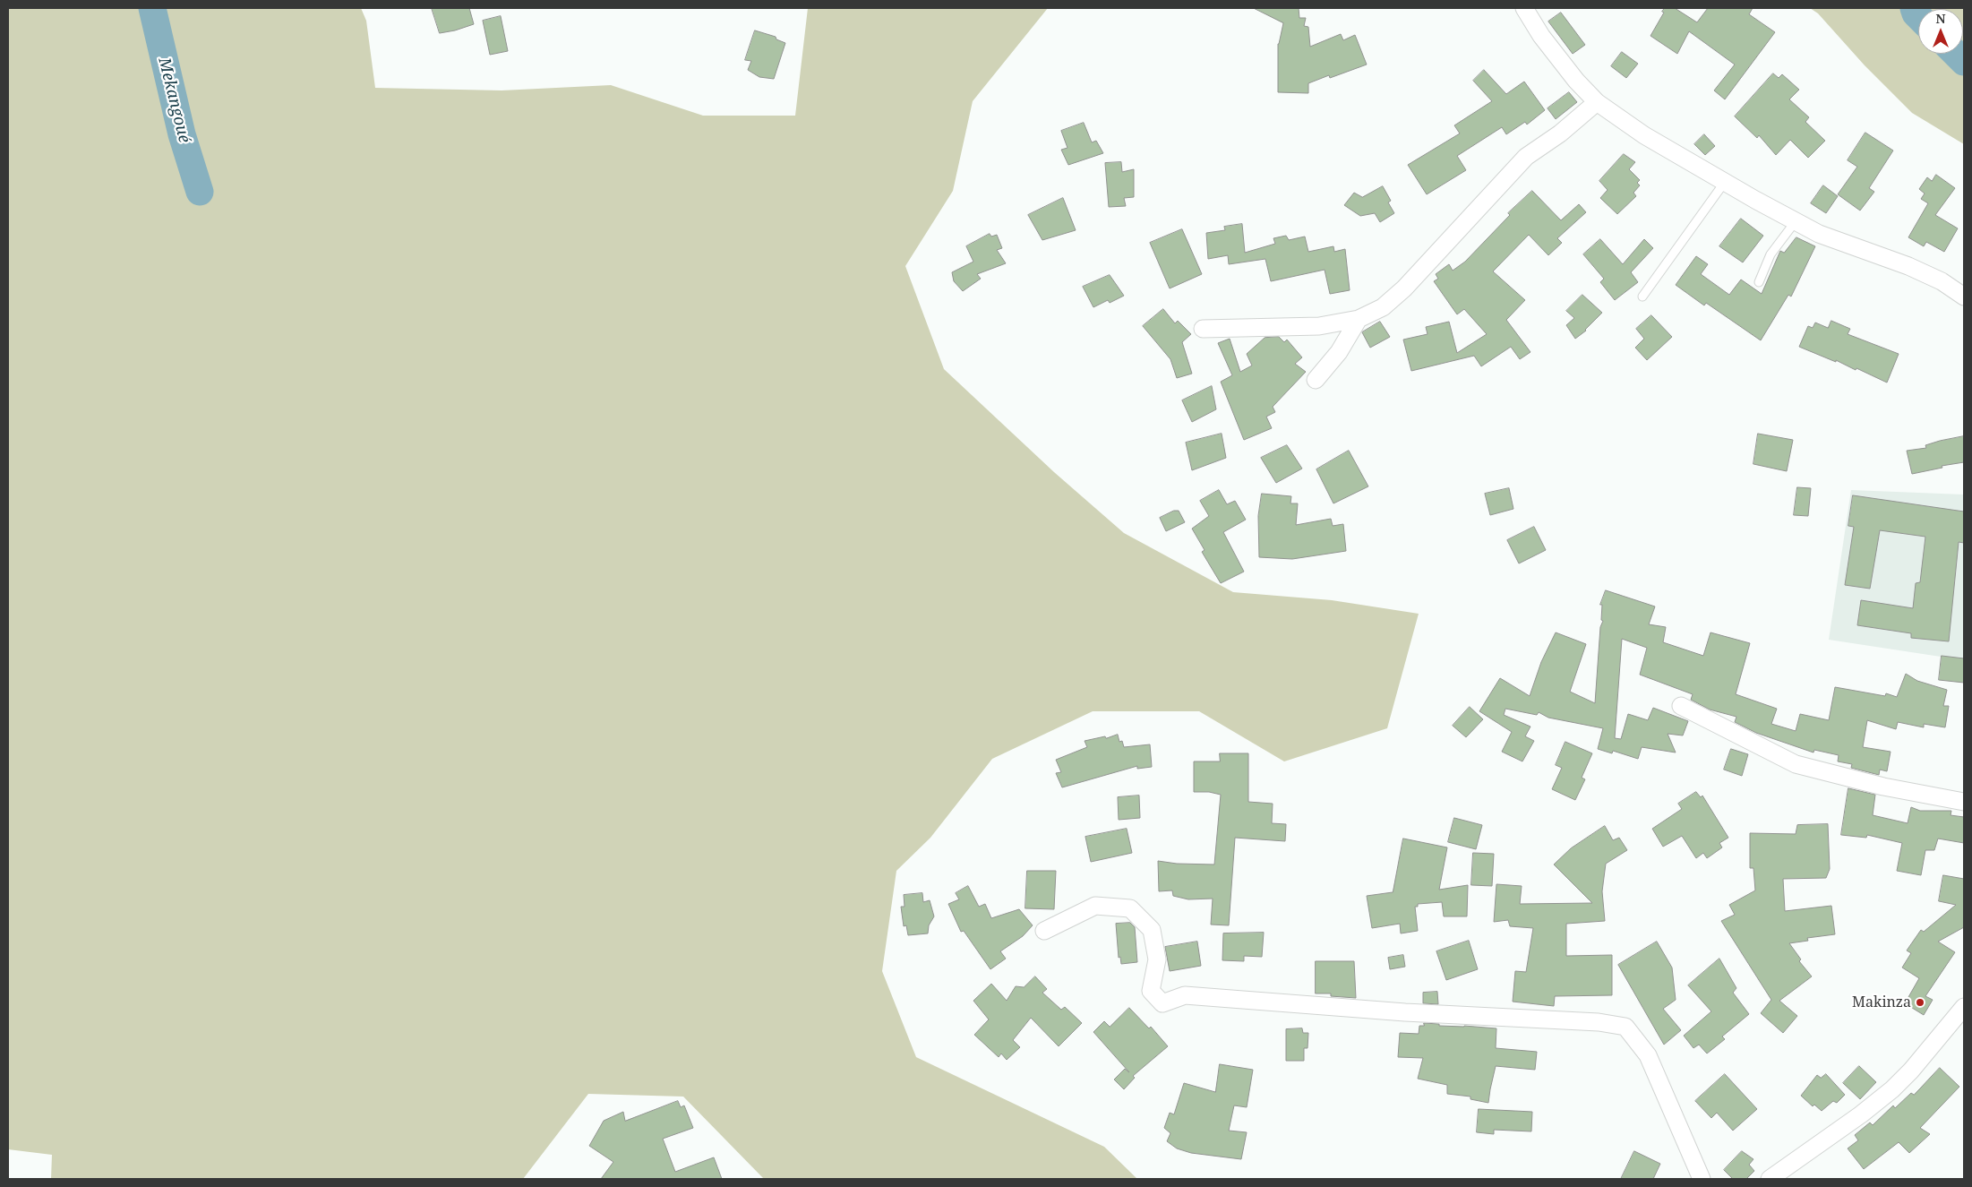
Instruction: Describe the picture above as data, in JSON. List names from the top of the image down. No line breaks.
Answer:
{"water":["Mekangoué"],"places":["Makinza"],"north":"top"}
